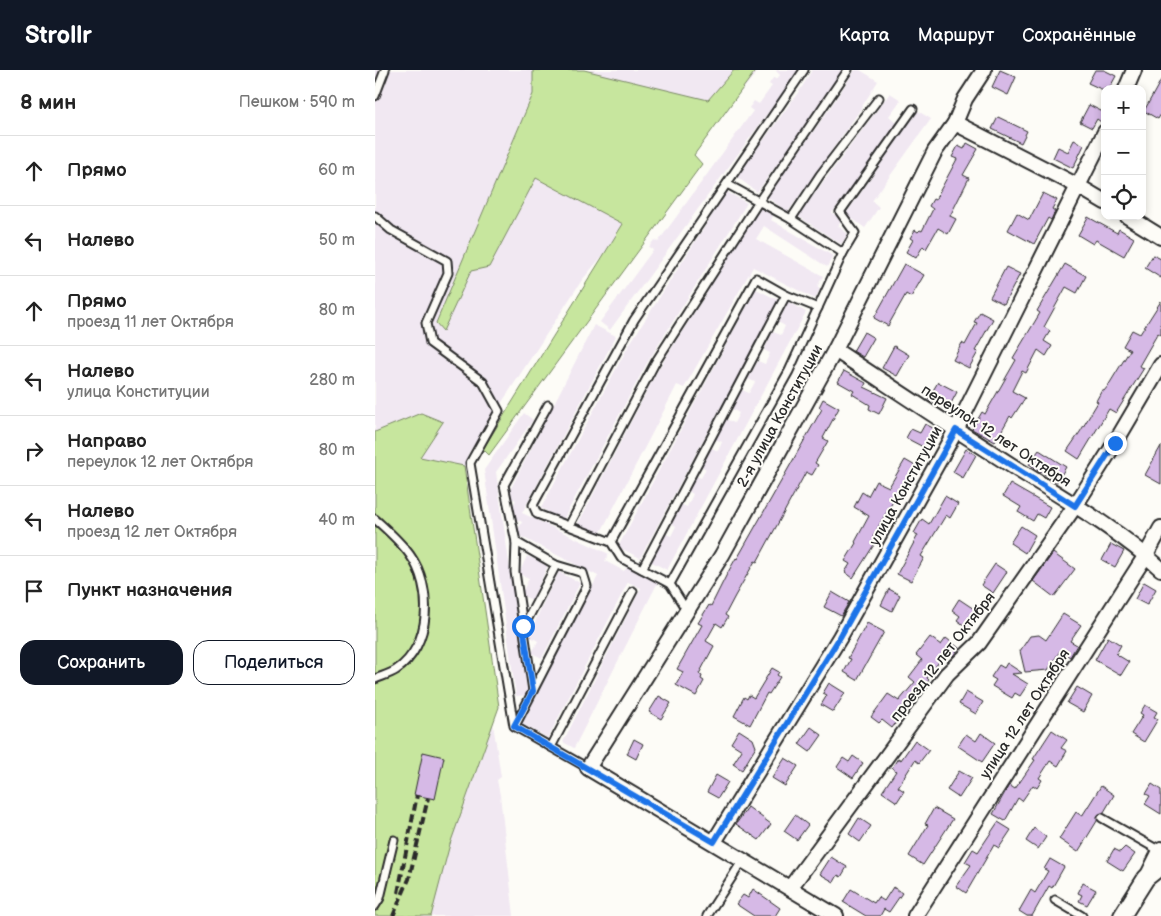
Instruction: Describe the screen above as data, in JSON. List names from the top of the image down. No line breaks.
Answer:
{"streets":{"street":["2-я улица Конституции","переулок 12 лет Октября","улица Конституции","проезд 12 лет Октября","улица 12 лет Октября"]},"crossings":[["2-я улица Конституции","переулок 12 лет Октября"],["переулок 12 лет Октября","улица Конституции"],["переулок 12 лет Октября","проезд 12 лет Октября"],["переулок 12 лет Октября","улица 12 лет Октября"]],"page":{"header":"Strollr","nav":["Карта","Маршрут","Сохранённые"],"heading":["8 мин","Пешком · 590 m"],"map_buttons":["+","−"],"list":[["Прямо","60 m"],["Налево","50 m"],["Прямо","проезд 11 лет Октября","80 m"],["Налево","улица Конституции","280 m"],["Направо","переулок 12 лет Октября","80 m"],["Налево","проезд 12 лет Октября","40 m"],"Пункт назначения"],"buttons":["Сохранить","Поделиться"]}}
